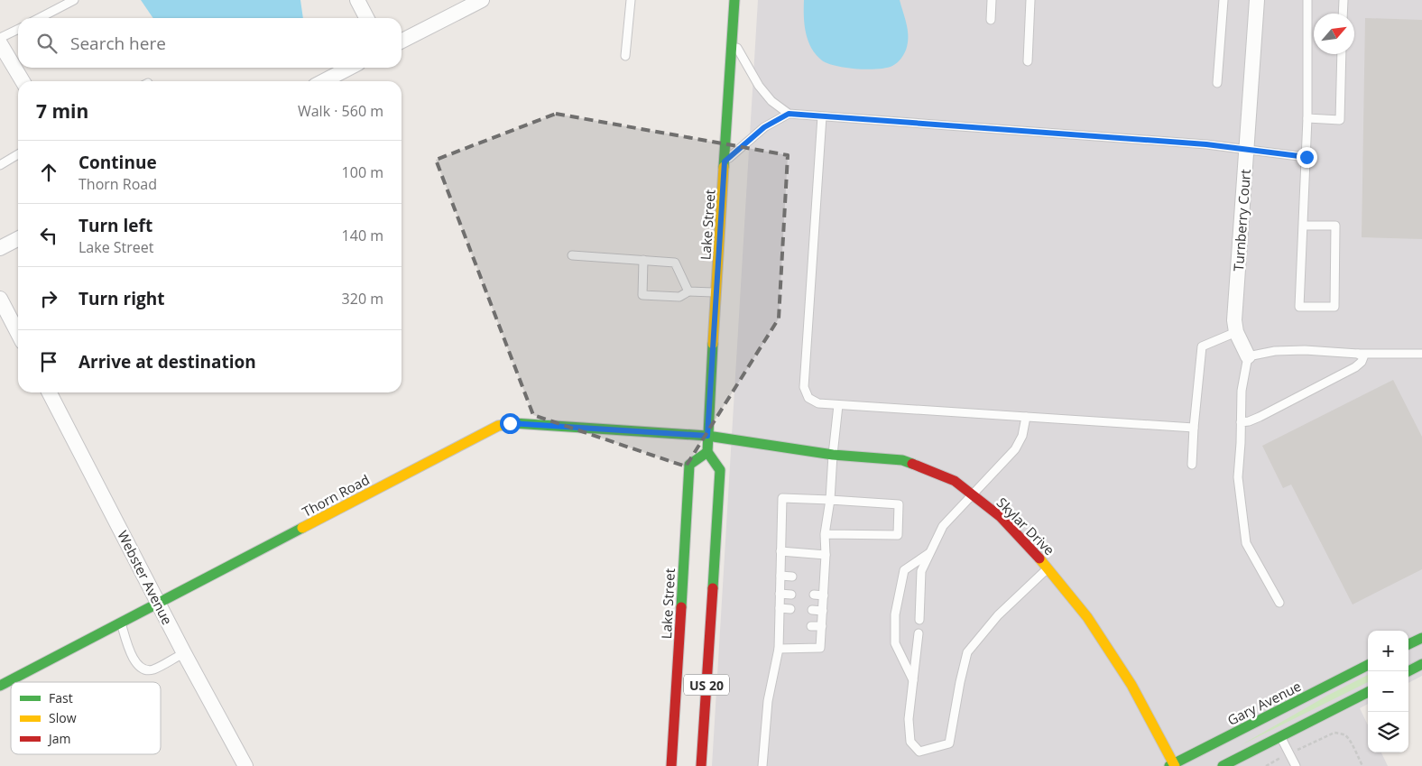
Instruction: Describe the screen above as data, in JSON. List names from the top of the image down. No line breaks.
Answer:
{"streets":{"main road":["Lake Street","Thorn Road","Skylar Drive","US 20","Gary Avenue"],"street":["Turnberry Court","Webster Avenue"]},"crossings":[["Lake Street","Thorn Road"],["Lake Street","Skylar Drive"],["Lake Street","US 20"],["Thorn Road","Skylar Drive"],["Thorn Road","Webster Avenue"],["Skylar Drive","Gary Avenue"]],"legend":["Fast","Slow","Jam"],"north":"top right","page":{"search":"Search here","heading":["7 min","Walk · 560 m"],"list":[["Continue","Thorn Road","100 m"],["Turn left","Lake Street","140 m"],["Turn right","320 m"],"Arrive at destination"],"map_buttons":["+","−"]}}
